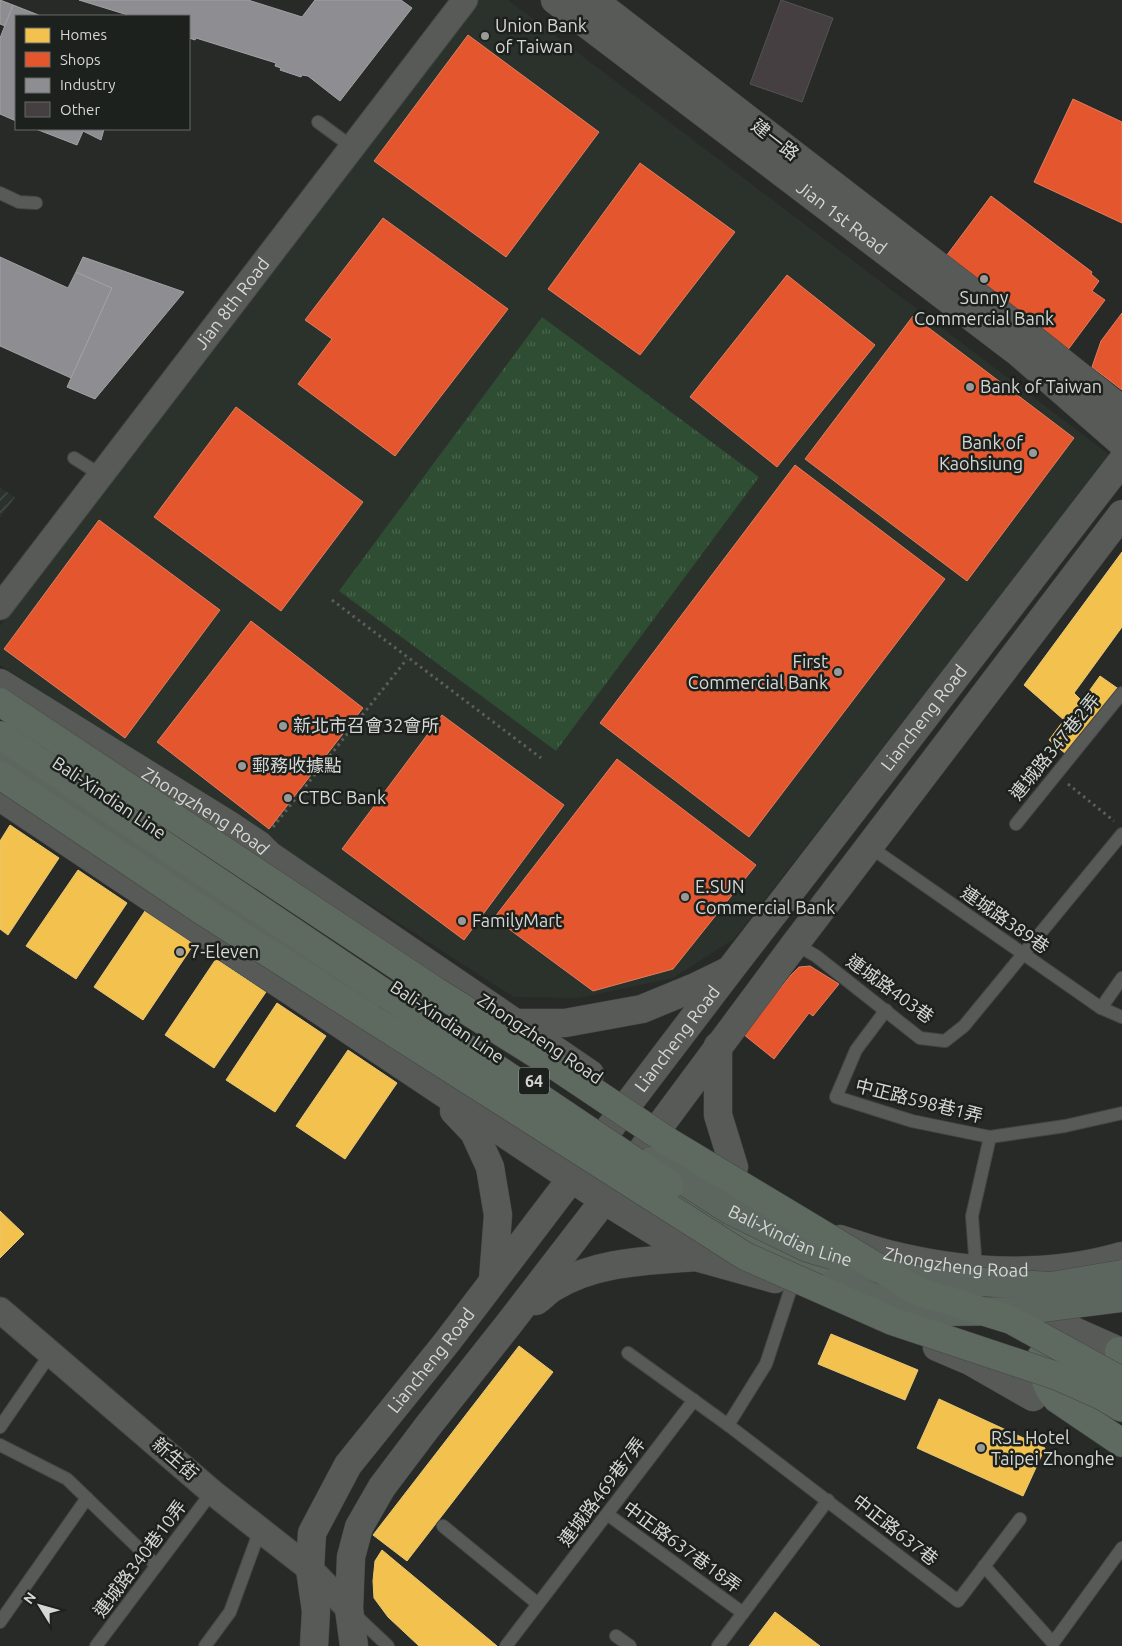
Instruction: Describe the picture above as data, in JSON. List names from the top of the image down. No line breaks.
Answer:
{"streets":{"highway":["Bali-Xindian Line","64"],"main road":["建一路","Jian 1st Road","Liancheng Road","Zhongzheng Road"],"street":["Jian 8th Road","新生街"],"lane":["連城路347巷2弄","連城路389巷","連城路403巷","中正路598巷1弄","連城路469巷7弄","中正路637巷","中正路637巷18弄","連城路340巷10弄"]},"crossings":[["Liancheng Road","Zhongzheng Road"],["Liancheng Road","連城路389巷"],["Liancheng Road","連城路403巷"],["Liancheng Road","新生街"],["連城路389巷","連城路403巷"],["連城路403巷","中正路598巷1弄"],["新生街","連城路340巷10弄"],["連城路469巷7弄","中正路637巷"],["連城路469巷7弄","中正路637巷18弄"],["中正路637巷","中正路637巷18弄"]],"places":["Union Bank of Taiwan","Sunny Commercial Bank","Bank of Taiwan","Bank of Kaohsiung","First Commercial Bank","新北市召會32會所","郵務收據點","CTBC Bank","E.SUN Commercial Bank","FamilyMart","7-Eleven","RSL Hotel Taipei Zhonghe"],"legend":["Homes","Shops","Industry","Other"],"north":"top left"}
